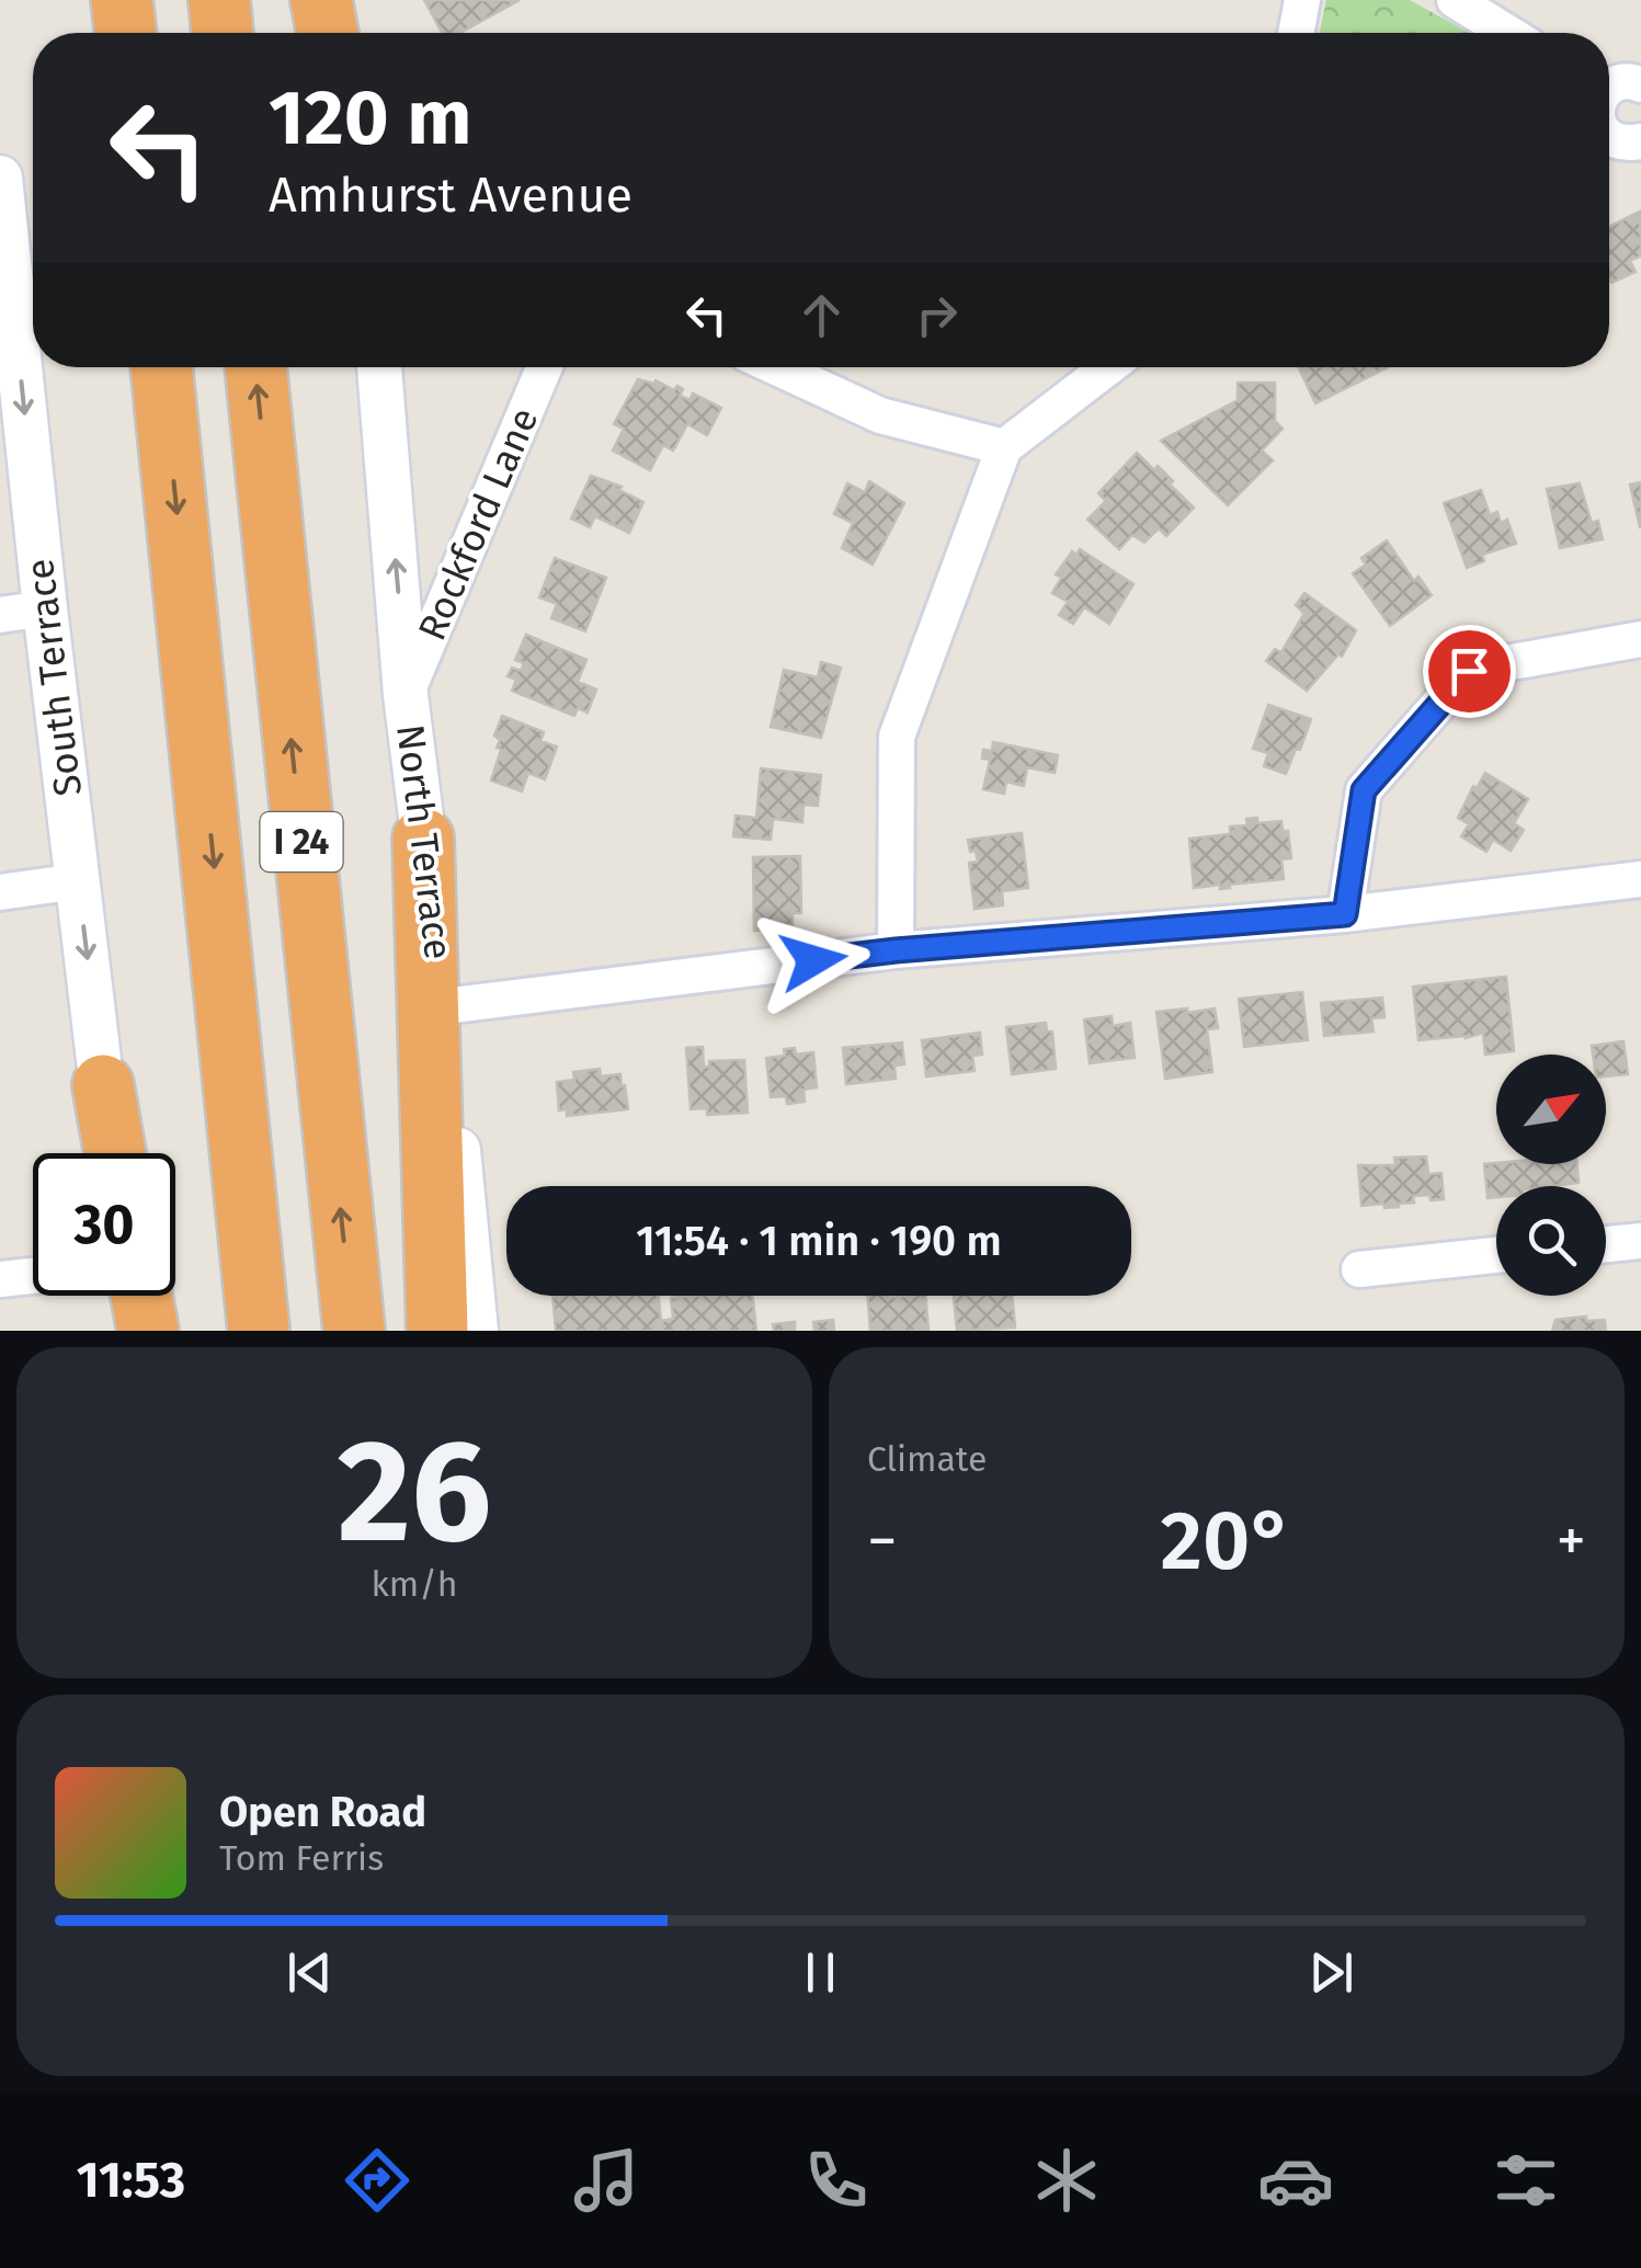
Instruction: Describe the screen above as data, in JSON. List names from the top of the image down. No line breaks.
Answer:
{"streets":{"highway":["I 24"],"street":["Rockford Lane","South Terrace","North Terrace"]},"crossings":[["Rockford Lane","North Terrace"]],"one_way":["South Terrace"],"north":"top right","page":{"turn":["120 m","Amhurst Avenue"],"limit":"30","trip":"11:54 · 1 min · 190 m","tile":[["26","km/h"],"Climate"],"heat":["−","20°","+"],"song":["Open Road","Tom Ferris"],"tabs":"11:53"}}
